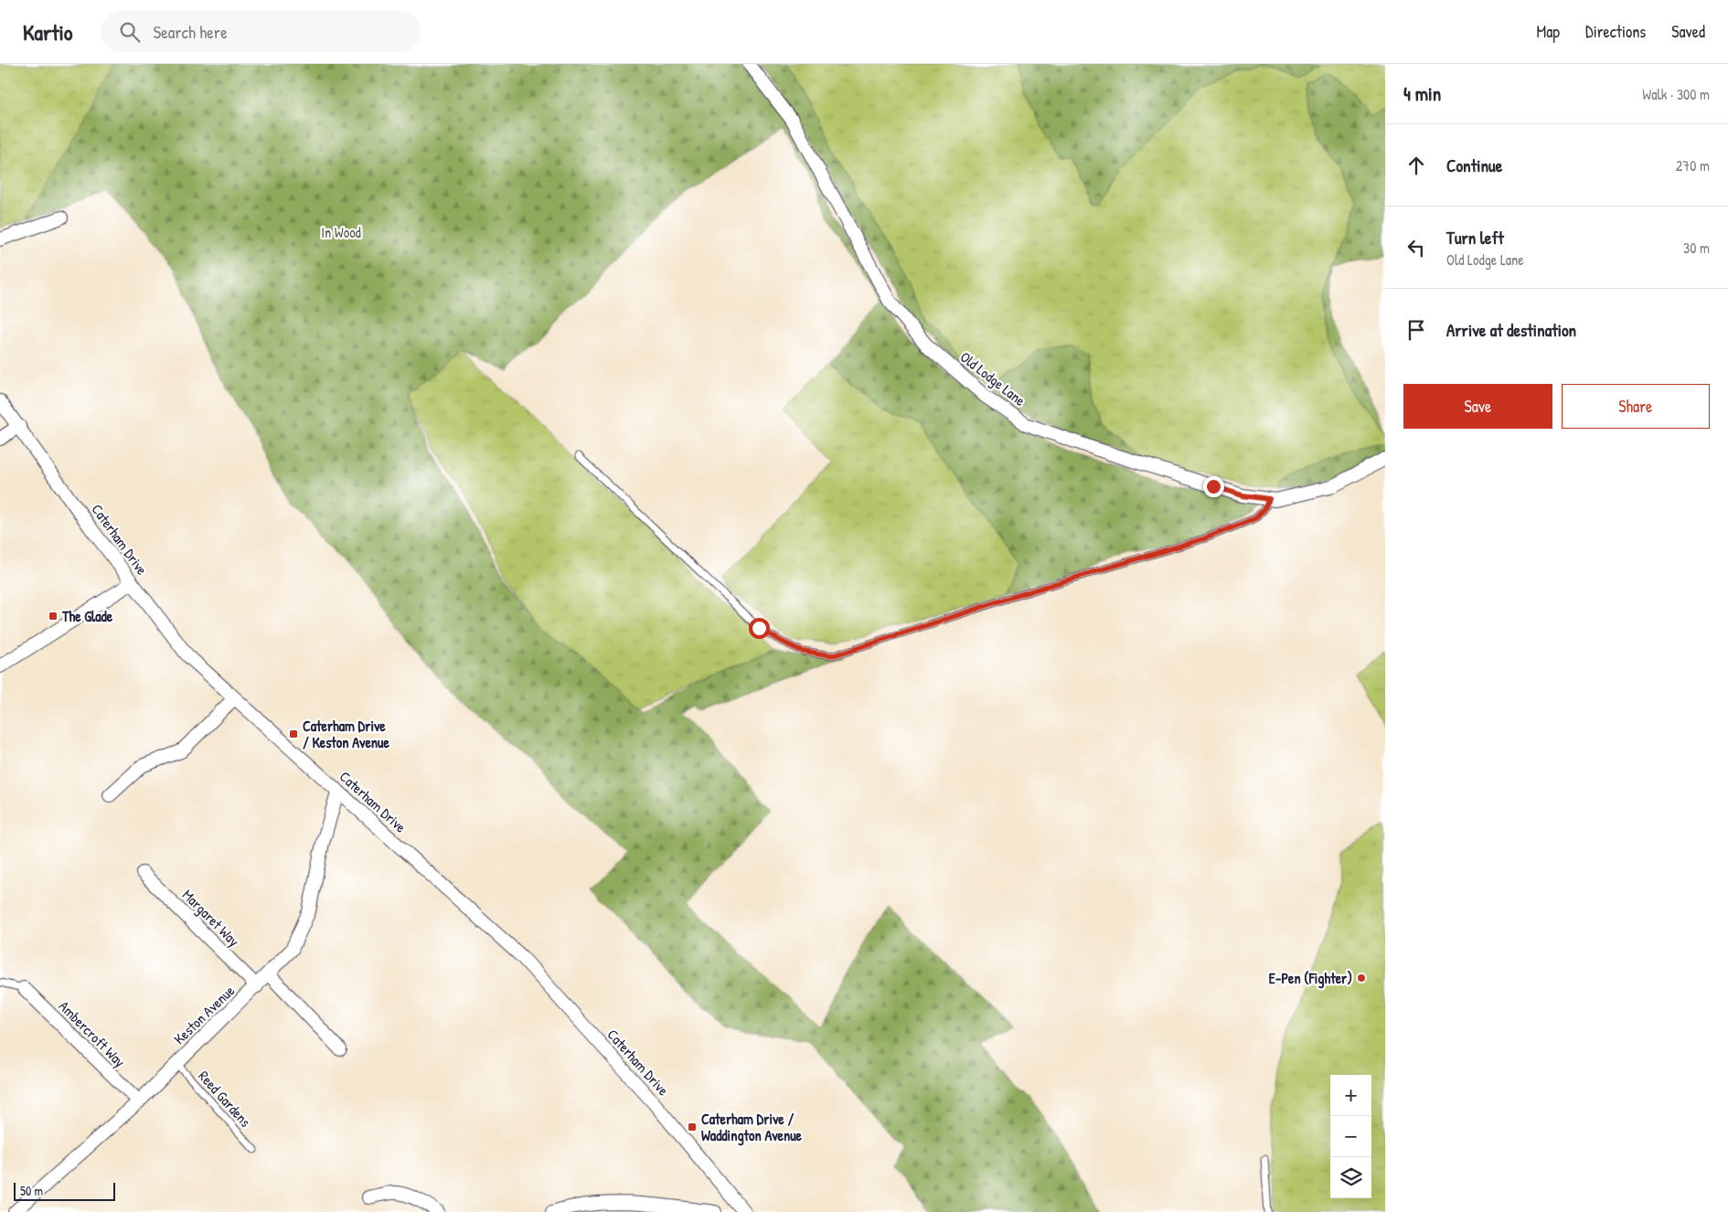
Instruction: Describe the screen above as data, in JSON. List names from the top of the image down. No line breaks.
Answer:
{"streets":{"street":["Old Lodge Lane","Caterham Drive","Margaret Way","Keston Avenue","Ambercroft Way"],"lane":["Reed Gardens"]},"crossings":[["Caterham Drive","Keston Avenue"],["Margaret Way","Keston Avenue"],["Keston Avenue","Ambercroft Way"],["Keston Avenue","Reed Gardens"]],"parks":["In Wood"],"places":{"transit":["The Glade","Caterham Drive / Keston Avenue","Caterham Drive / Waddington Avenue"],"other":["E-Pen (Fighter)"]},"scale_bar":"50 m","page":{"header":"Kartio","search":"Search here","nav":["Map","Directions","Saved"],"heading":["4 min","Walk · 300 m"],"list":[["Continue","270 m"],["Turn left","Old Lodge Lane","30 m"],"Arrive at destination"],"buttons":["Save","Share"],"map_buttons":["+","−"],"scale":"50 m"}}
